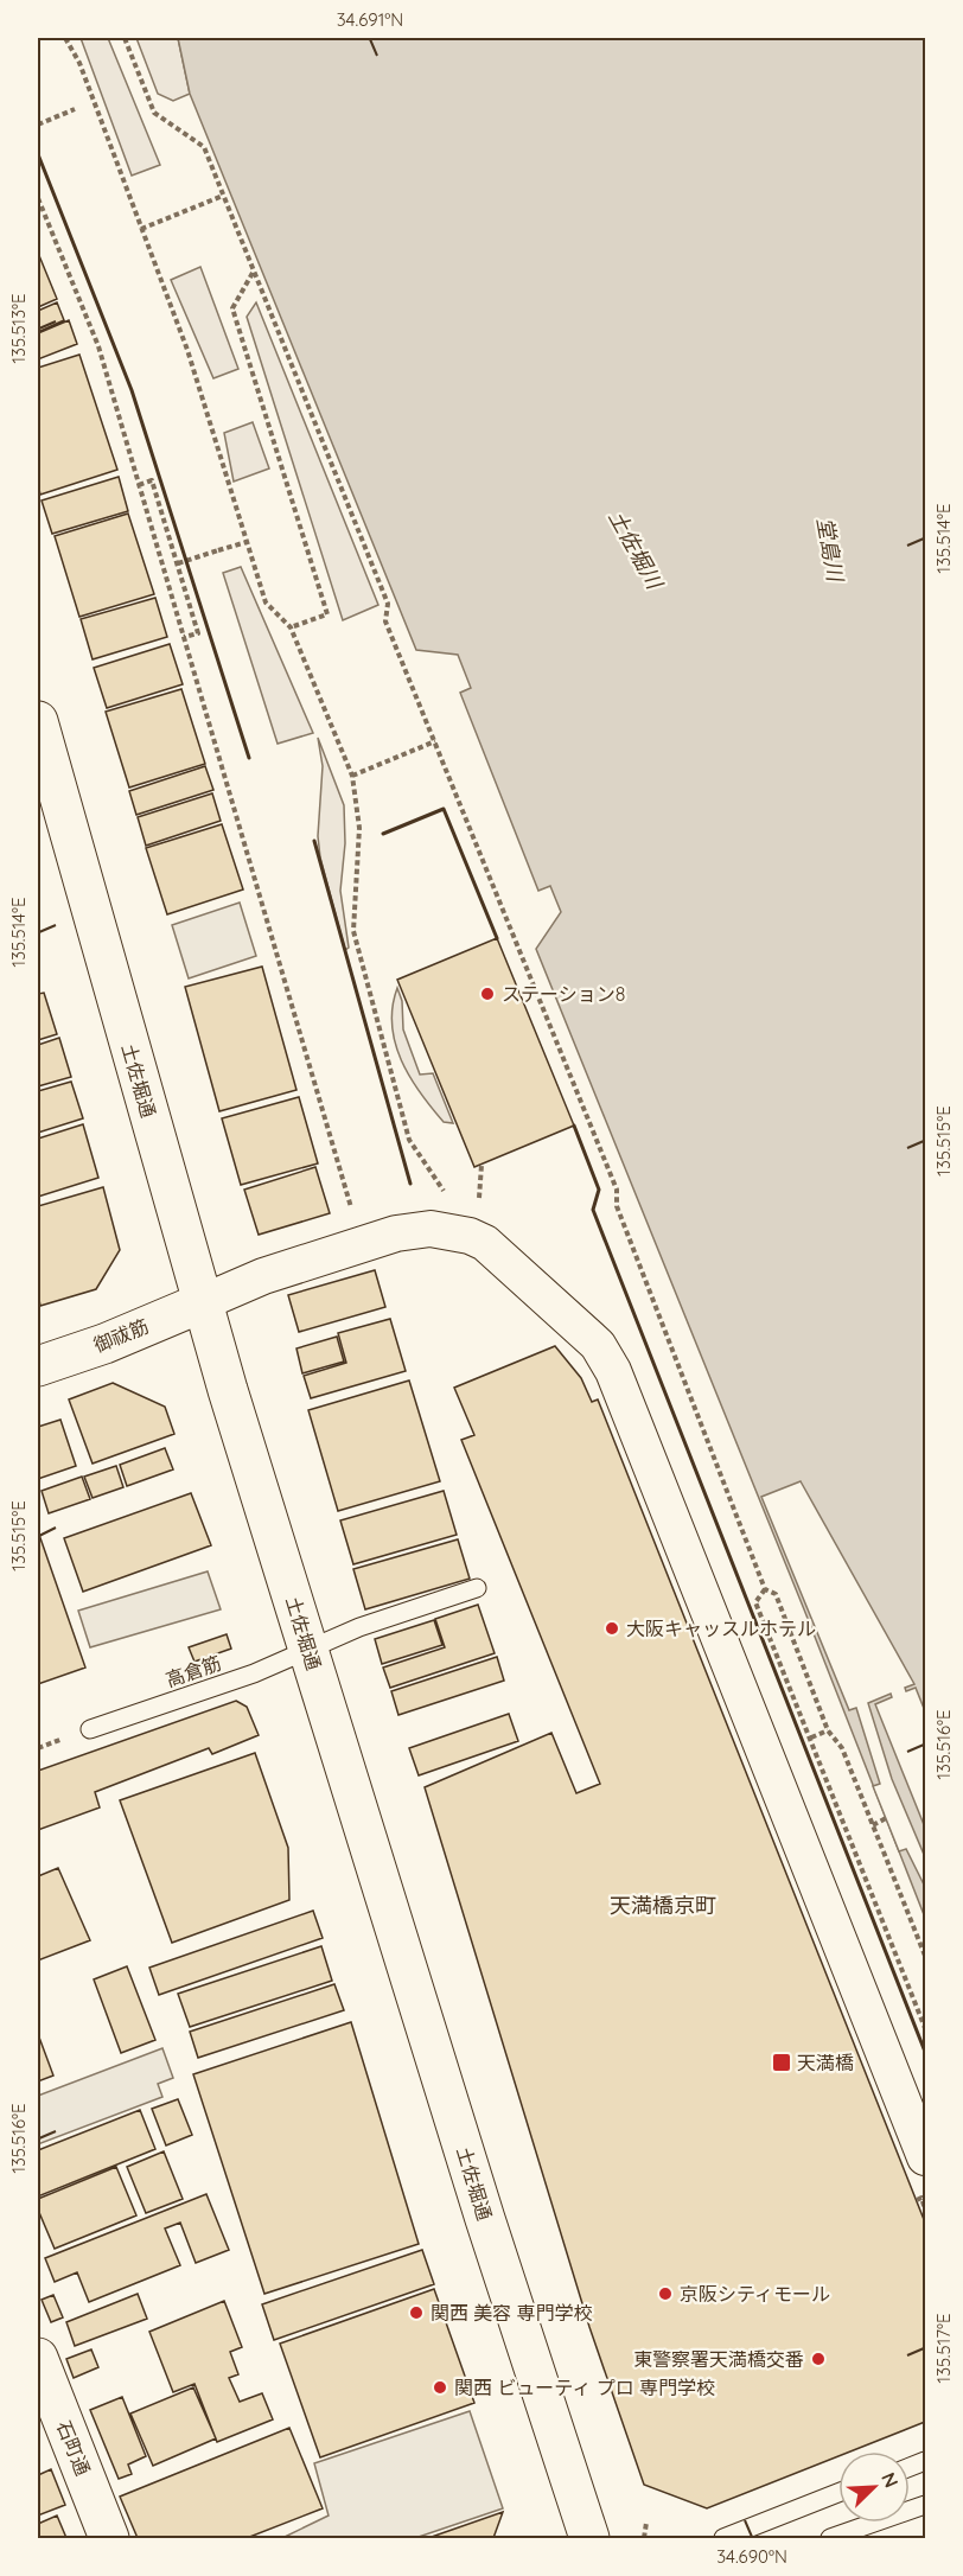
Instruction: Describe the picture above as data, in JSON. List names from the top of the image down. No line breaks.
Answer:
{"streets":{"main road":["土佐堀通","御祓筋","石町通"],"lane":["高倉筋"]},"crossings":[["土佐堀通","御祓筋"],["土佐堀通","高倉筋"]],"districts":["天満橋京町"],"water":["土佐堀川","堂島川"],"places":{"other":["ステーション8","大阪キャッスルホテル","京阪シティモール","関西 美容 専門学校","東警察署天満橋交番","関西 ビューティ プロ 専門学校"],"transit":["天満橋"]},"north":"top right","coordinates":["34.691°N","135.513°E","135.514°E","135.515°E","135.516°E","135.517°E","34.690°N"]}
